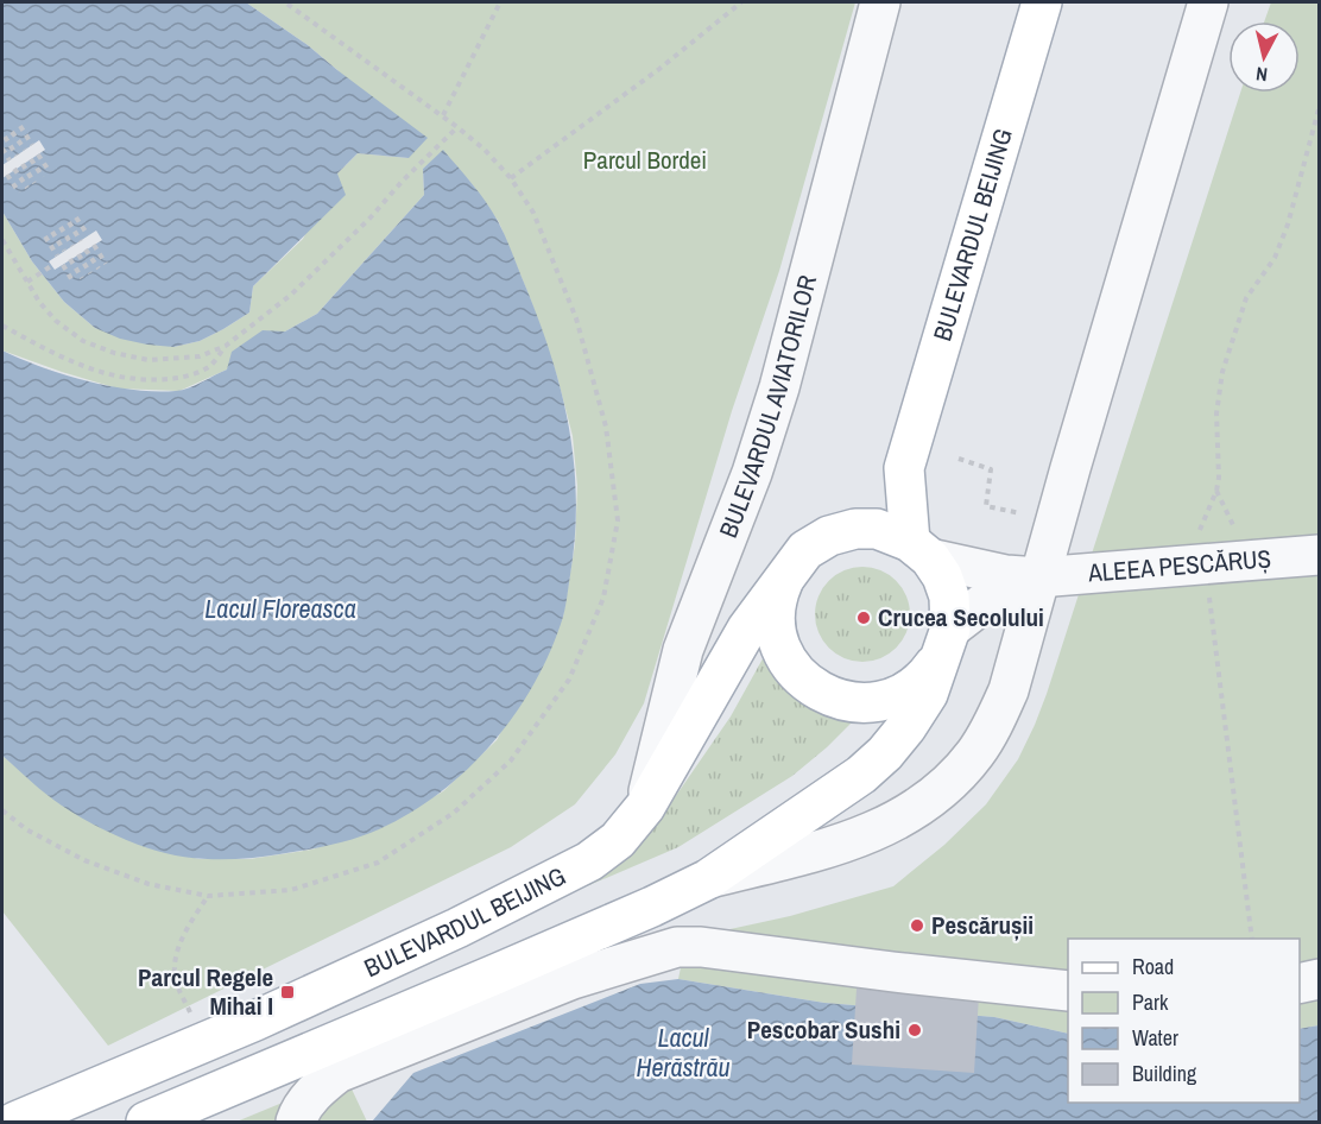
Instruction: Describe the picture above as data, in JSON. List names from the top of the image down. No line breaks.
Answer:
{"streets":{"main road":["BULEVARDUL BEIJING"],"street":["BULEVARDUL AVIATORILOR","ALEEA PESCĂRUȘ"]},"crossings":[["BULEVARDUL BEIJING","BULEVARDUL AVIATORILOR"]],"water":["Lacul Floreasca","Lacul Herăstrău"],"parks":["Parcul Bordei"],"places":{"other":["Crucea Secolului","Pescărușii","Pescobar Sushi"],"transit":["Parcul Regele Mihai I"]},"legend":["Road","Park","Water","Building"],"north":"bottom"}
